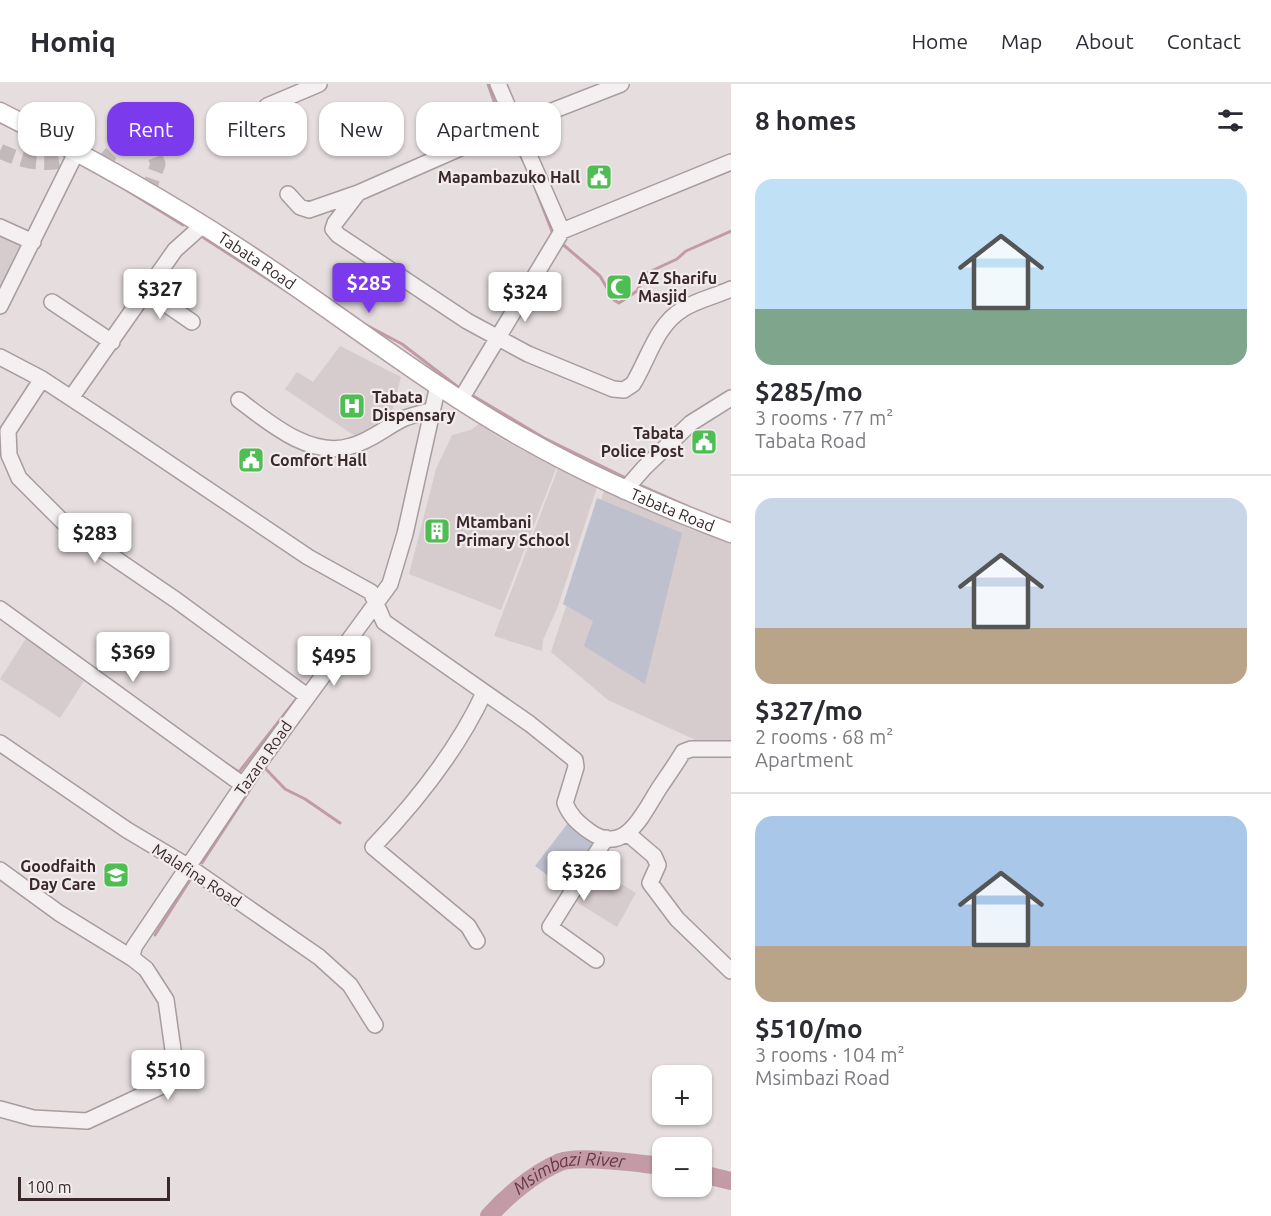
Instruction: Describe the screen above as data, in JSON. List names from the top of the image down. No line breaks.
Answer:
{"streets":{"main road":["Tabata Road"],"street":["Tazara Road","Malafina Road"]},"crossings":[["Tabata Road","Tazara Road"],["Tazara Road","Malafina Road"]],"water":["Msimbazi River"],"places":{"public building":["Mapambazuko Hall","Tabata Police Post","Comfort Hall"],"mosque":["AZ Sharifu Masjid"],"hospital":["Tabata Dispensary"],"building":["Mtambani Primary School"],"school or university":["Goodfaith Day Care"]},"scale_bar":"100 m","page":{"header":"Homiq","nav":["Home","Map","About","Contact"],"heading":"8 homes","chip":["Buy","Rent","Filters","New","Apartment"],"list":[{"name":"$285/mo","note":"3 rooms · 77 m² · Tabata Road"},{"name":"$327/mo","note":"2 rooms · 68 m² · Apartment"},{"name":"$510/mo","note":"3 rooms · 104 m² · Msimbazi Road"}],"price":["$285","$327","$324","$283","$369","$495","$326","$510"],"map_buttons":["+","−"],"scale":"100 m"}}
